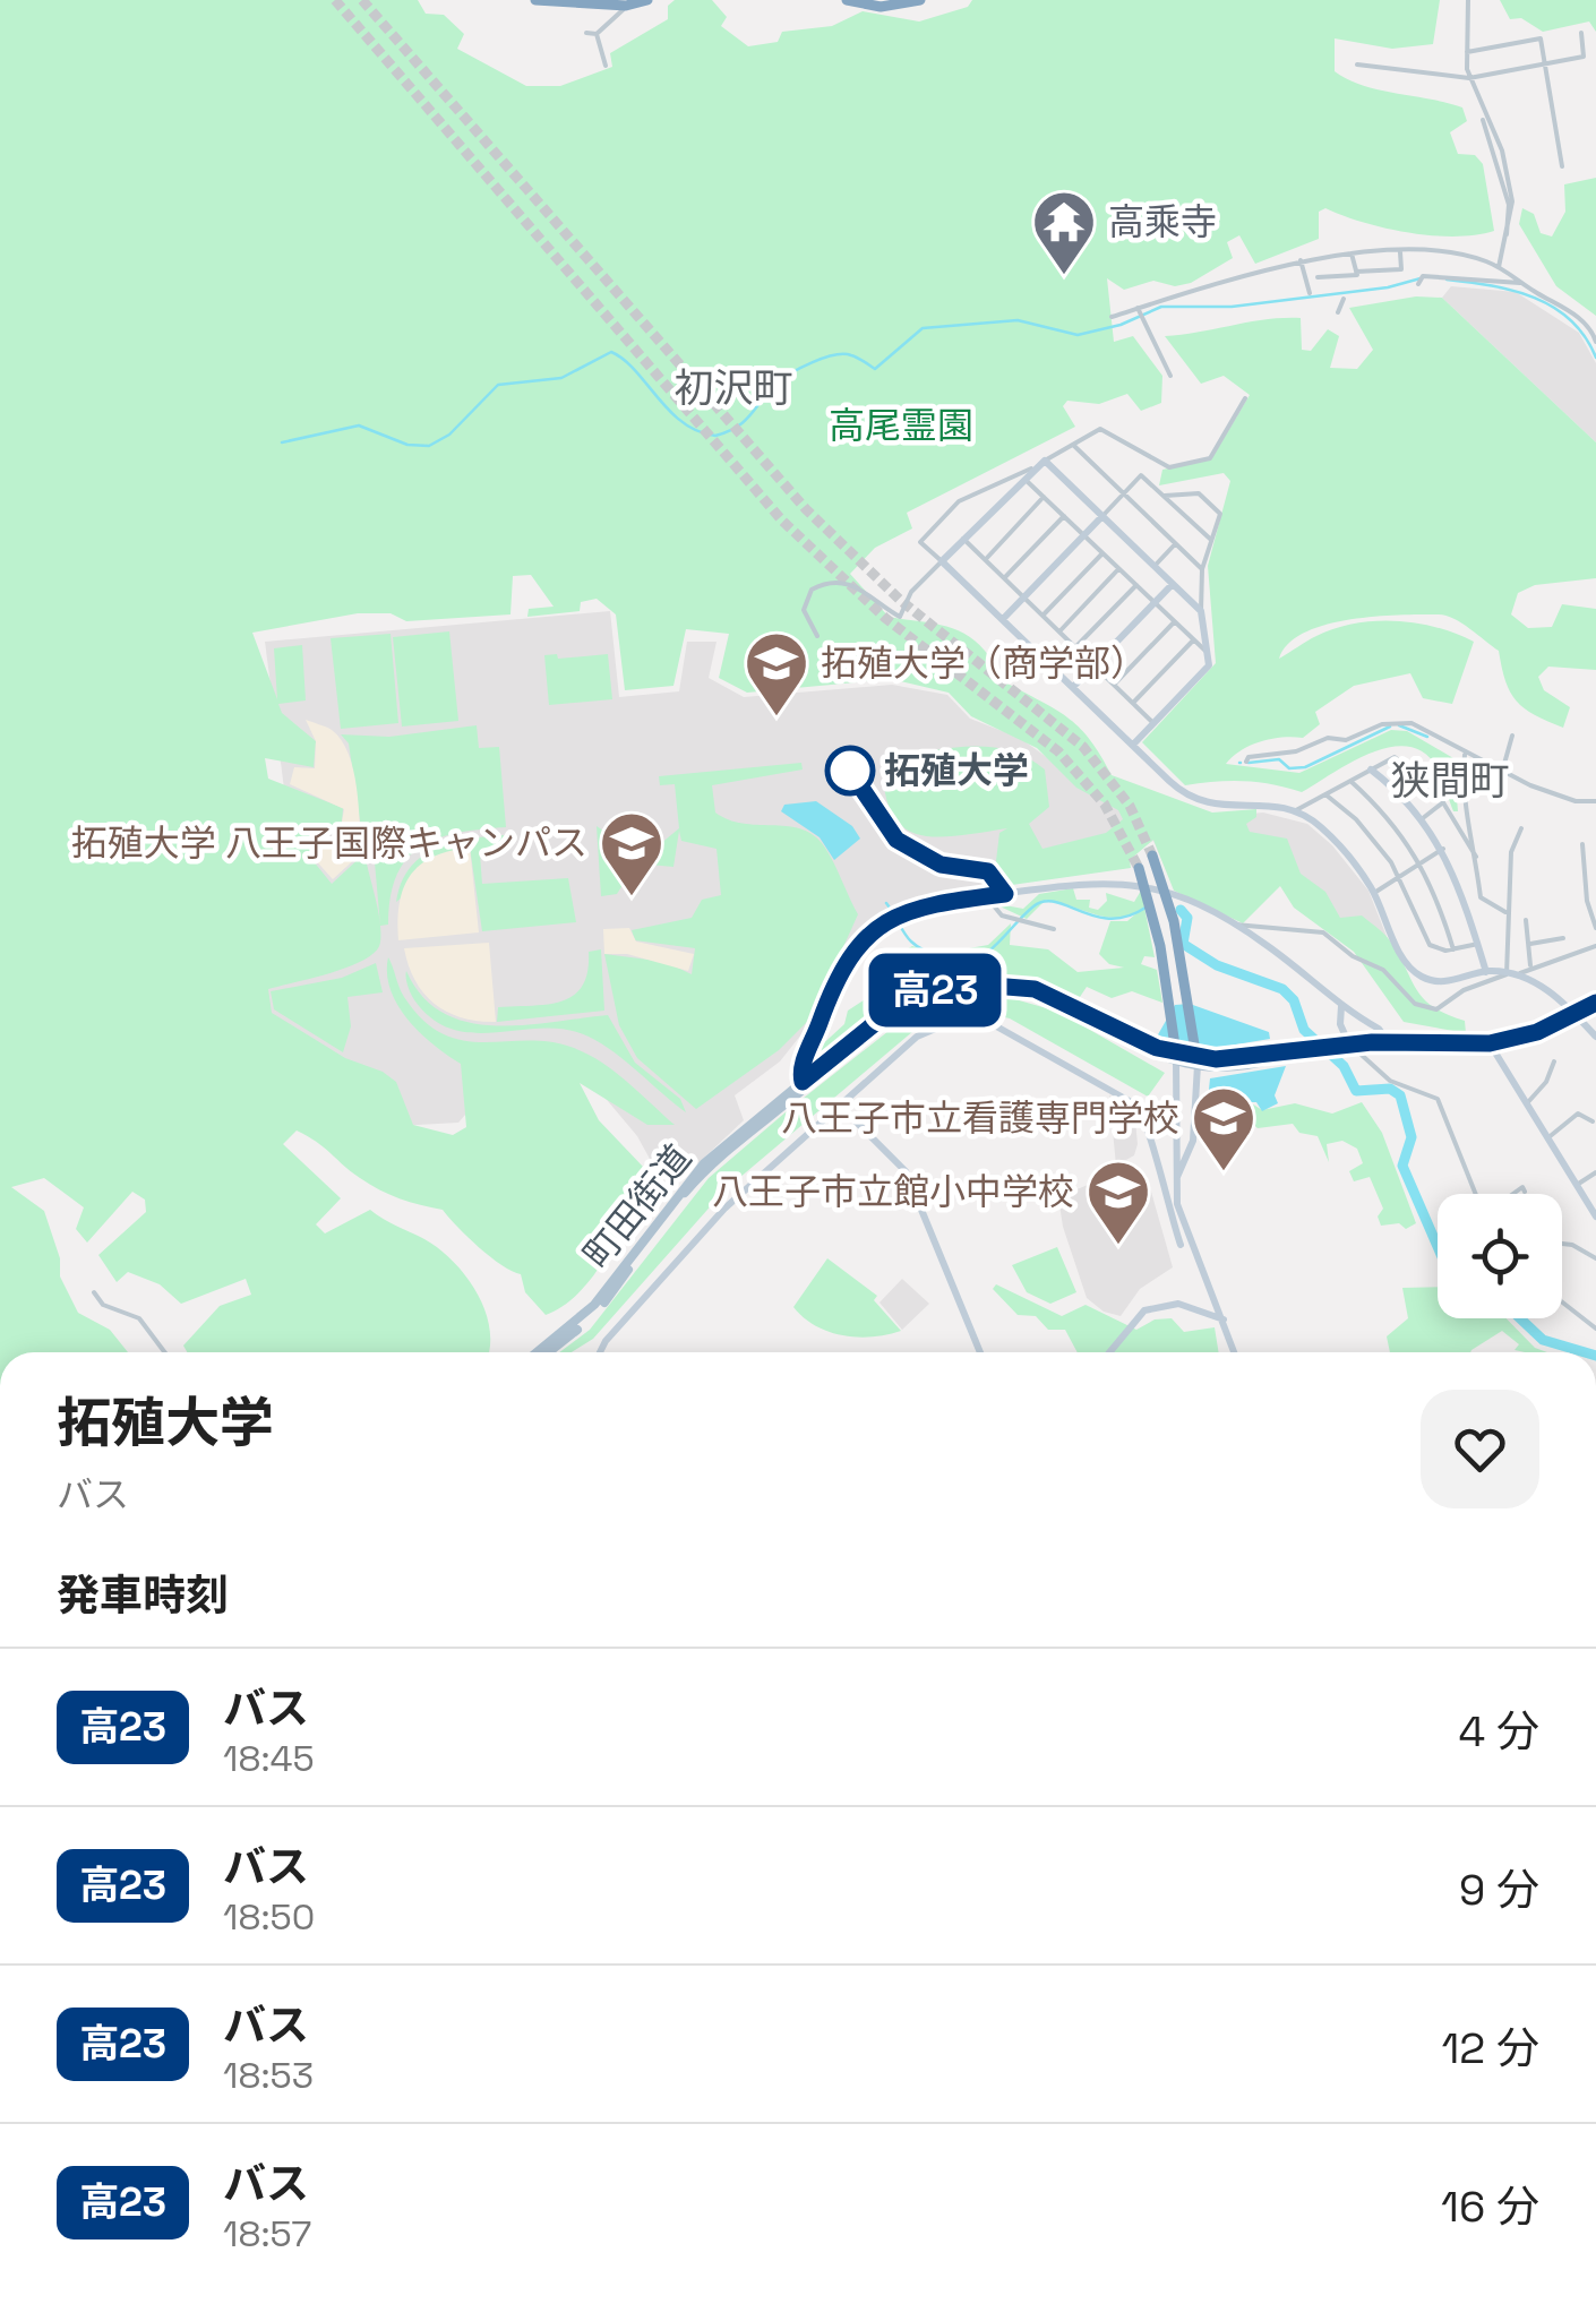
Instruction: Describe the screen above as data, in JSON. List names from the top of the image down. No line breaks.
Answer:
{"streets":{"main road":["町田街道"]},"districts":["初沢町","狭間町"],"parks":["高尾霊園"],"places":{"temple":["高乘寺"],"school or university":["拓殖大学（商学部）","拓殖大学 八王子国際キャンパス","八王子市立看護専門学校","八王子市立館小中学校"],"other":["拓殖大学"]},"lines":["bus line 高23"],"page":{"on_map":"高23","heading":[["拓殖大学","バス"],"発車時刻"],"list":[{"mark":"高23","name":"バス","note":"18:45","value":"4 分"},{"mark":"高23","name":"バス","note":"18:50","value":"9 分"},{"mark":"高23","name":"バス","note":"18:53","value":"12 分"},{"mark":"高23","name":"バス","note":"18:57","value":"16 分"}]}}
